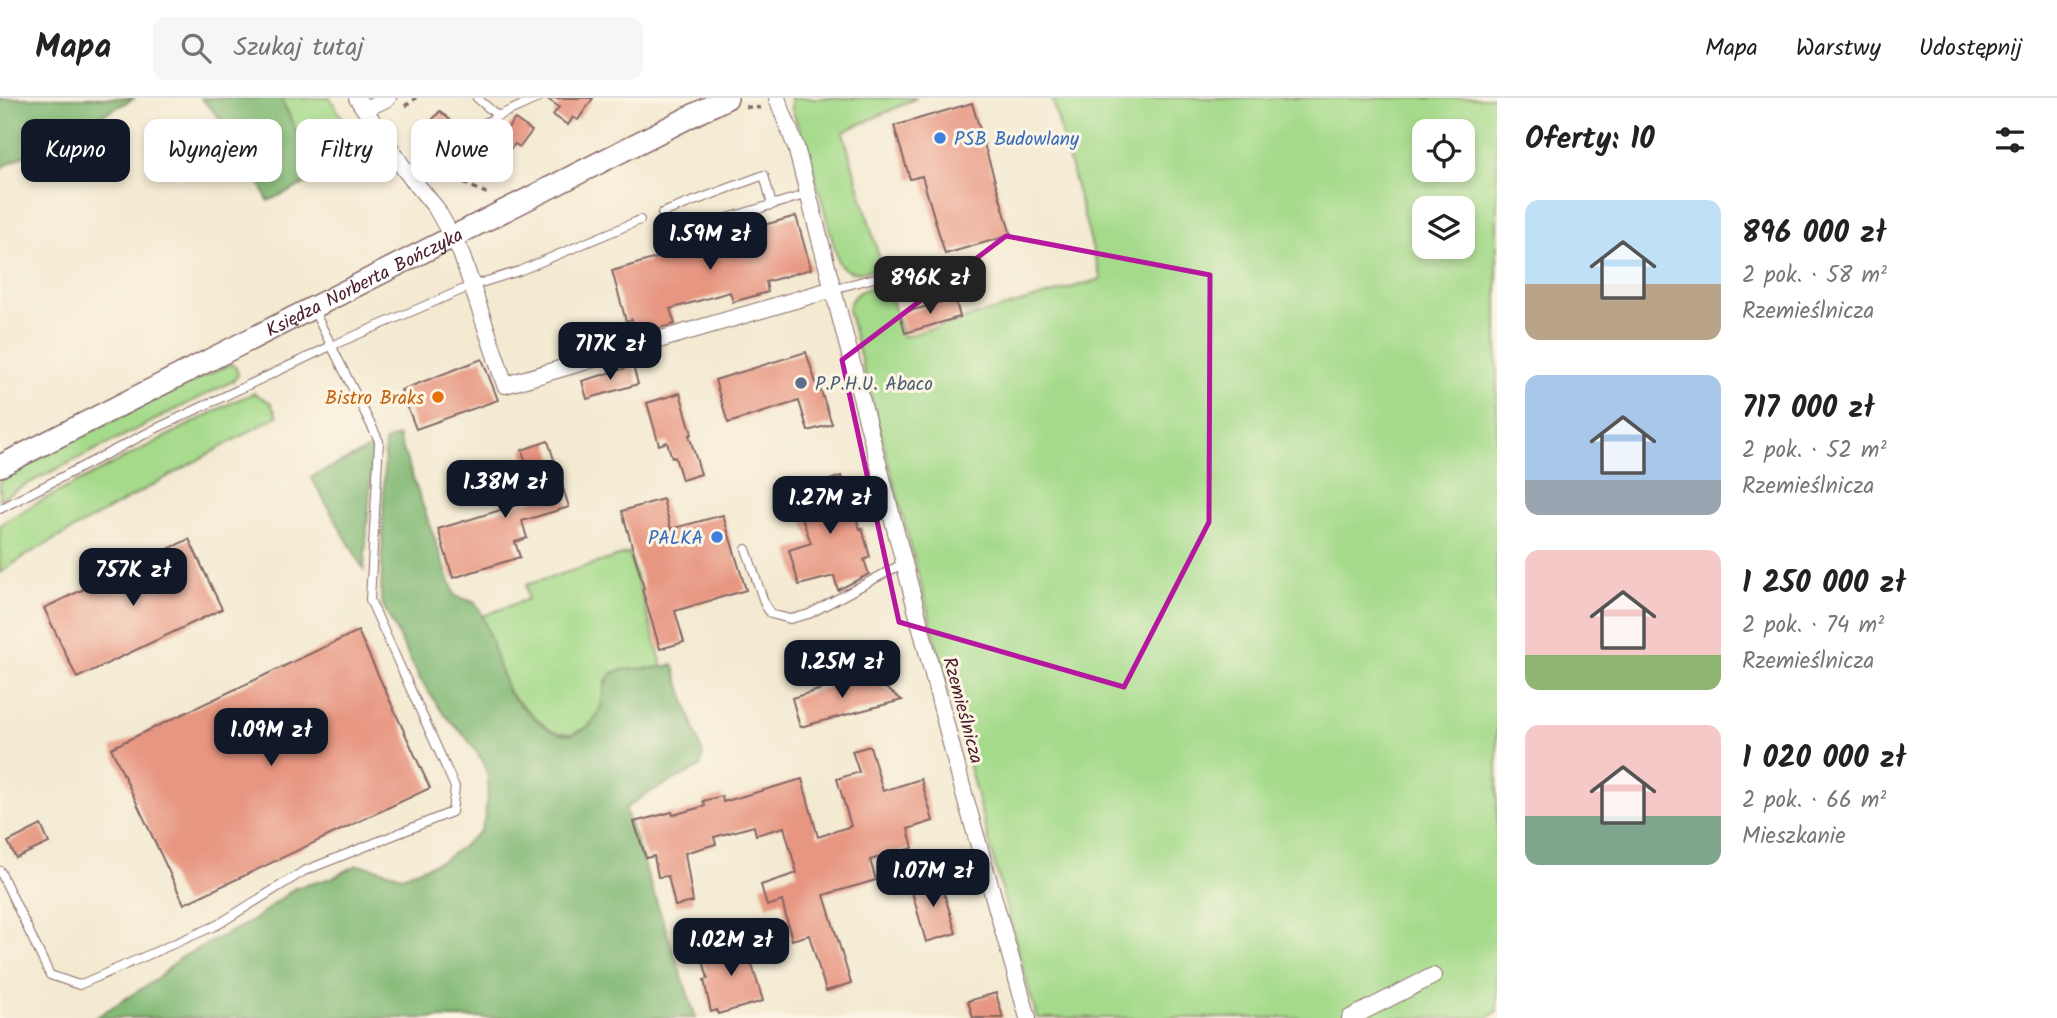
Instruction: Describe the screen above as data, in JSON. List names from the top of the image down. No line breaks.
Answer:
{"streets":{"street":["Księdza Norberta Bończyka","Rzemieślnicza"]},"places":["PSB Budowlany","P.P.H.U. Abaco","Bistro Braks","PALKA"],"page":{"header":"Mapa","search":"Szukaj tutaj","nav":["Mapa","Warstwy","Udostępnij"],"heading":"Oferty: 10","chip":["Kupno","Wynajem","Filtry","Nowe"],"list":[{"name":"896 000 zł","note":"2 pok. · 58 m² · Rzemieślnicza"},{"name":"717 000 zł","note":"2 pok. · 52 m² · Rzemieślnicza"},{"name":"1 250 000 zł","note":"2 pok. · 74 m² · Rzemieślnicza"},{"name":"1 020 000 zł","note":"2 pok. · 66 m² · Mieszkanie"}],"price":["1.59M zł","896K zł","717K zł","1.38M zł","1.27M zł","757K zł","1.25M zł","1.09M zł","1.07M zł","1.02M zł"]}}
